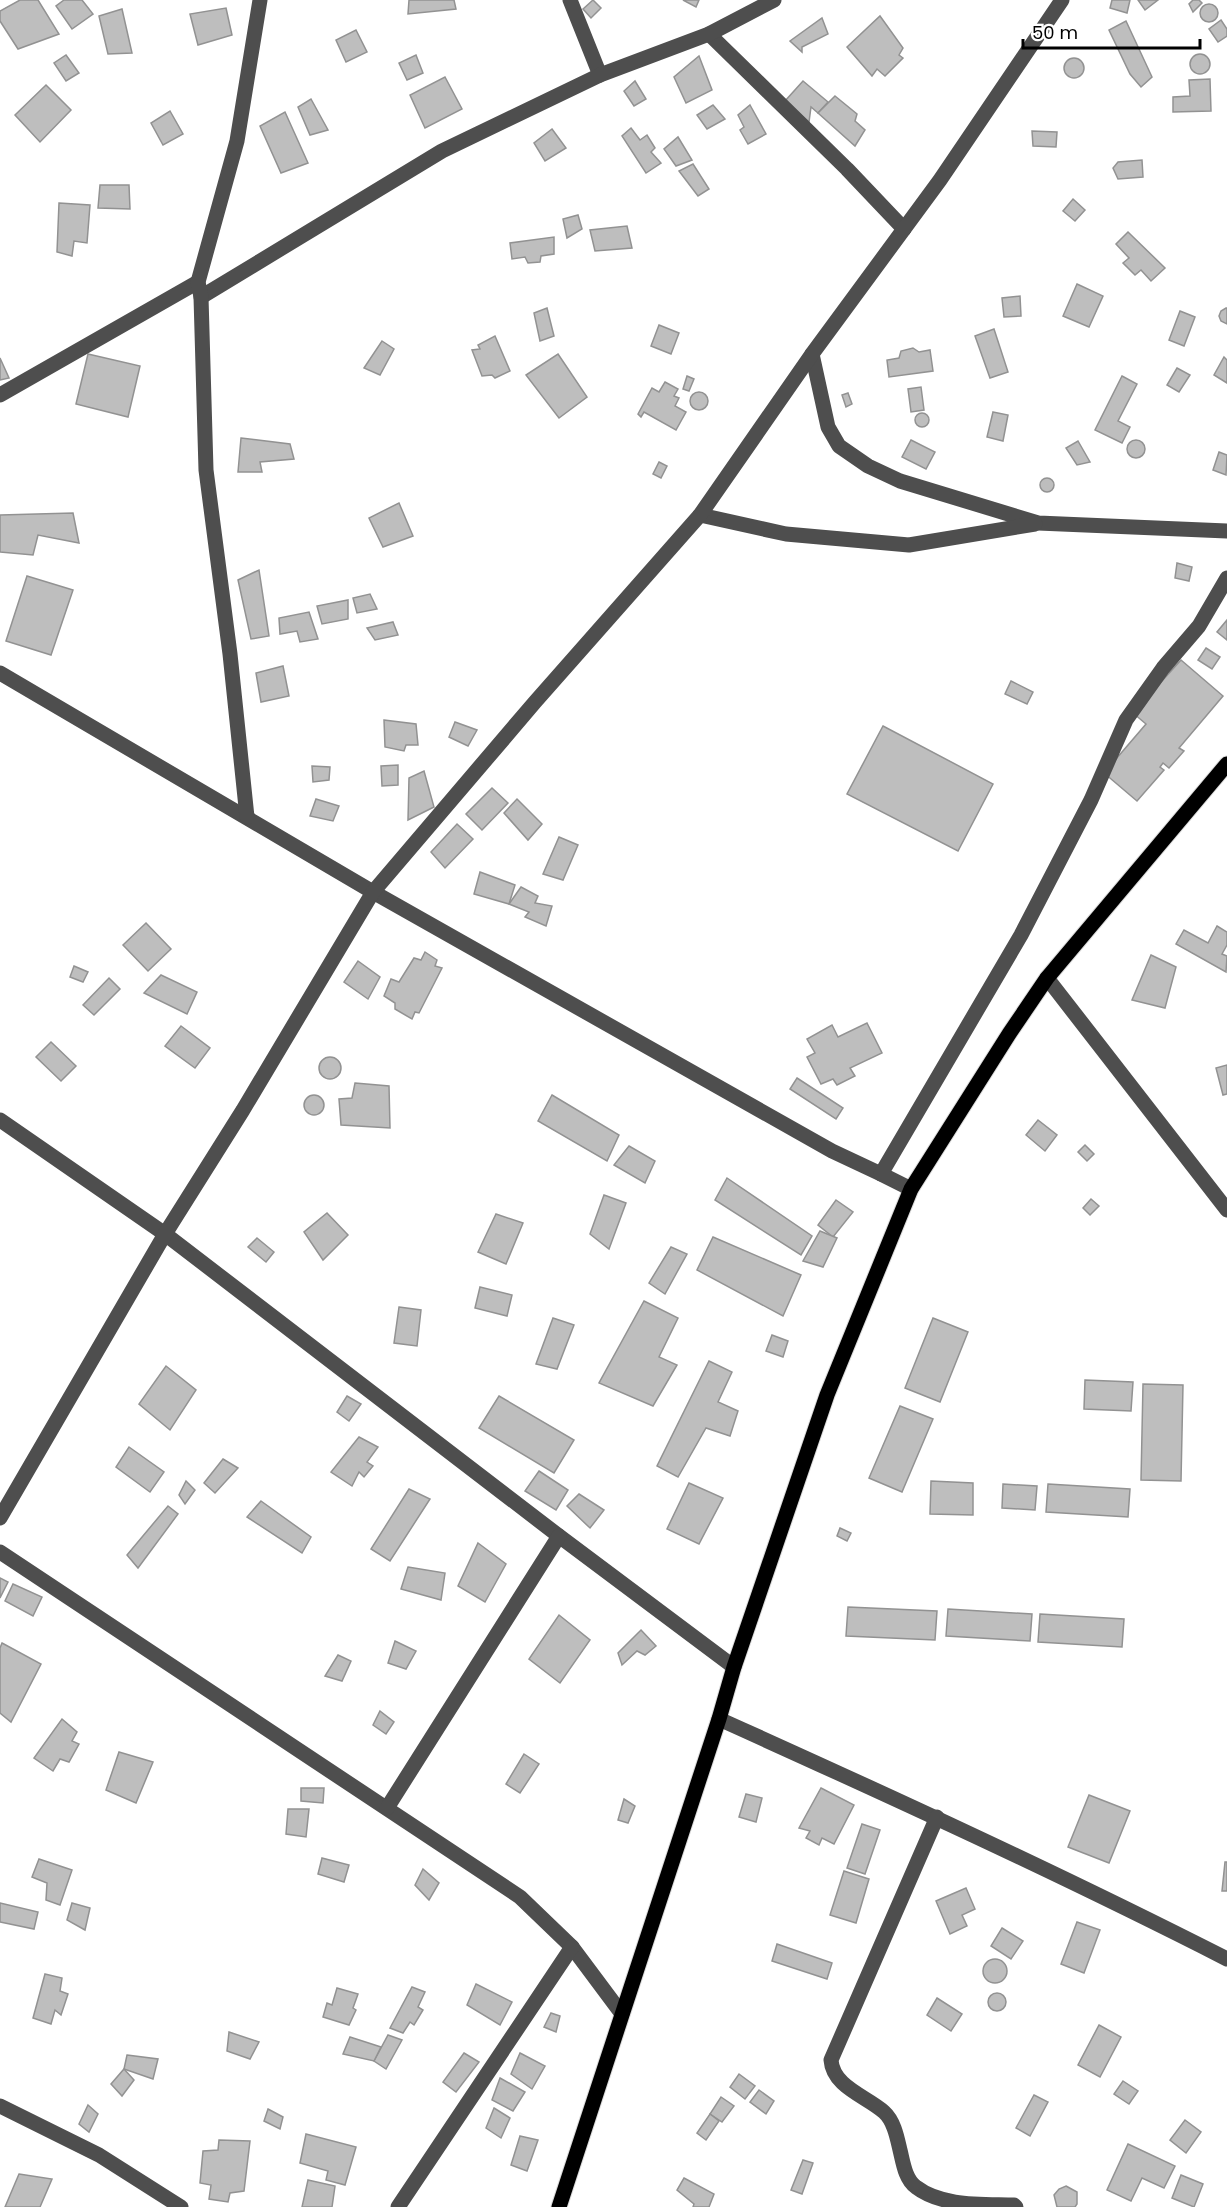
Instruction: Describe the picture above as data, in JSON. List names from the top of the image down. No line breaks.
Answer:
{"scale_bar":"50 m"}
